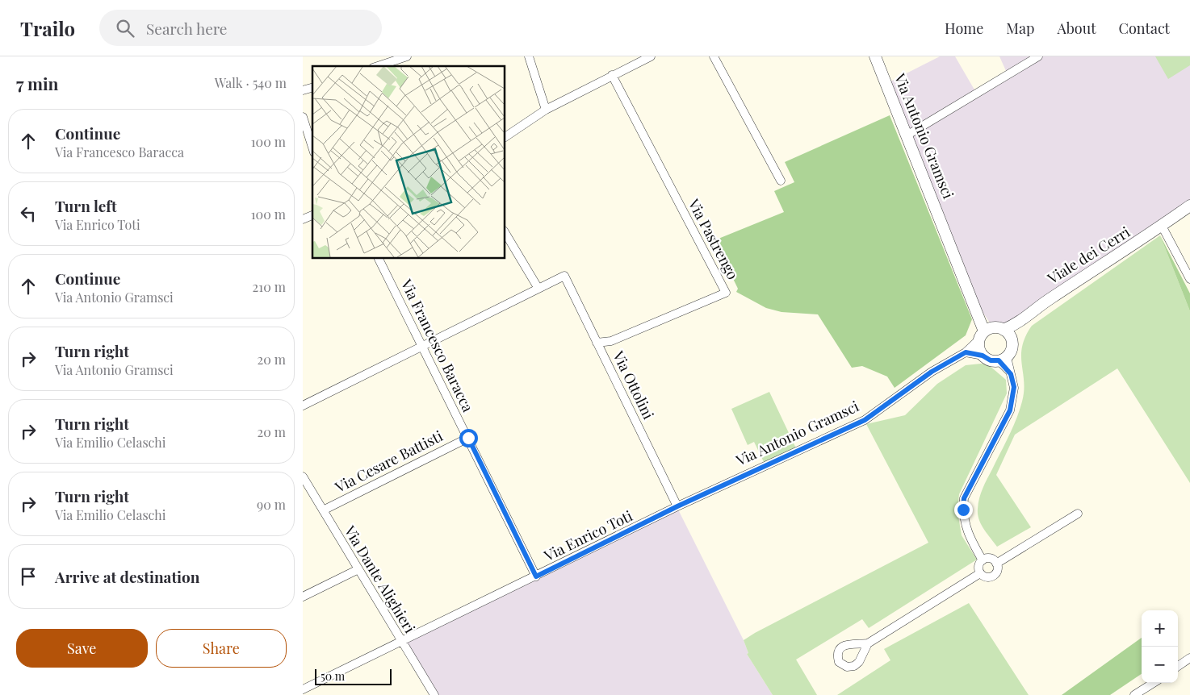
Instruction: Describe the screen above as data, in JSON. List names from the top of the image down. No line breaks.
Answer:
{"streets":{"street":["Via Antonio Gramsci","Via Pastrengo","Viale dei Cerri","Via Francesco Baracca","Via Ottolini","Via Cesare Battisti","Via Enrico Toti","Via Dante Alighieri"]},"crossings":[["Via Antonio Gramsci","Viale dei Cerri"],["Via Antonio Gramsci","Via Ottolini"],["Via Antonio Gramsci","Via Enrico Toti"],["Via Pastrengo","Via Ottolini"],["Via Francesco Baracca","Via Cesare Battisti"],["Via Francesco Baracca","Via Enrico Toti"],["Via Ottolini","Via Enrico Toti"],["Via Cesare Battisti","Via Dante Alighieri"],["Via Enrico Toti","Via Dante Alighieri"]],"scale_bar":"50 m","page":{"header":"Trailo","search":"Search here","nav":["Home","Map","About","Contact"],"heading":["7 min","Walk · 540 m"],"list":[["Continue","Via Francesco Baracca","100 m"],["Turn left","Via Enrico Toti","100 m"],["Continue","Via Antonio Gramsci","210 m"],["Turn right","Via Antonio Gramsci","20 m"],["Turn right","Via Emilio Celaschi","20 m"],["Turn right","Via Emilio Celaschi","90 m"],"Arrive at destination"],"map_buttons":["+","−"],"buttons":["Save","Share"],"scale":"50 m"}}
